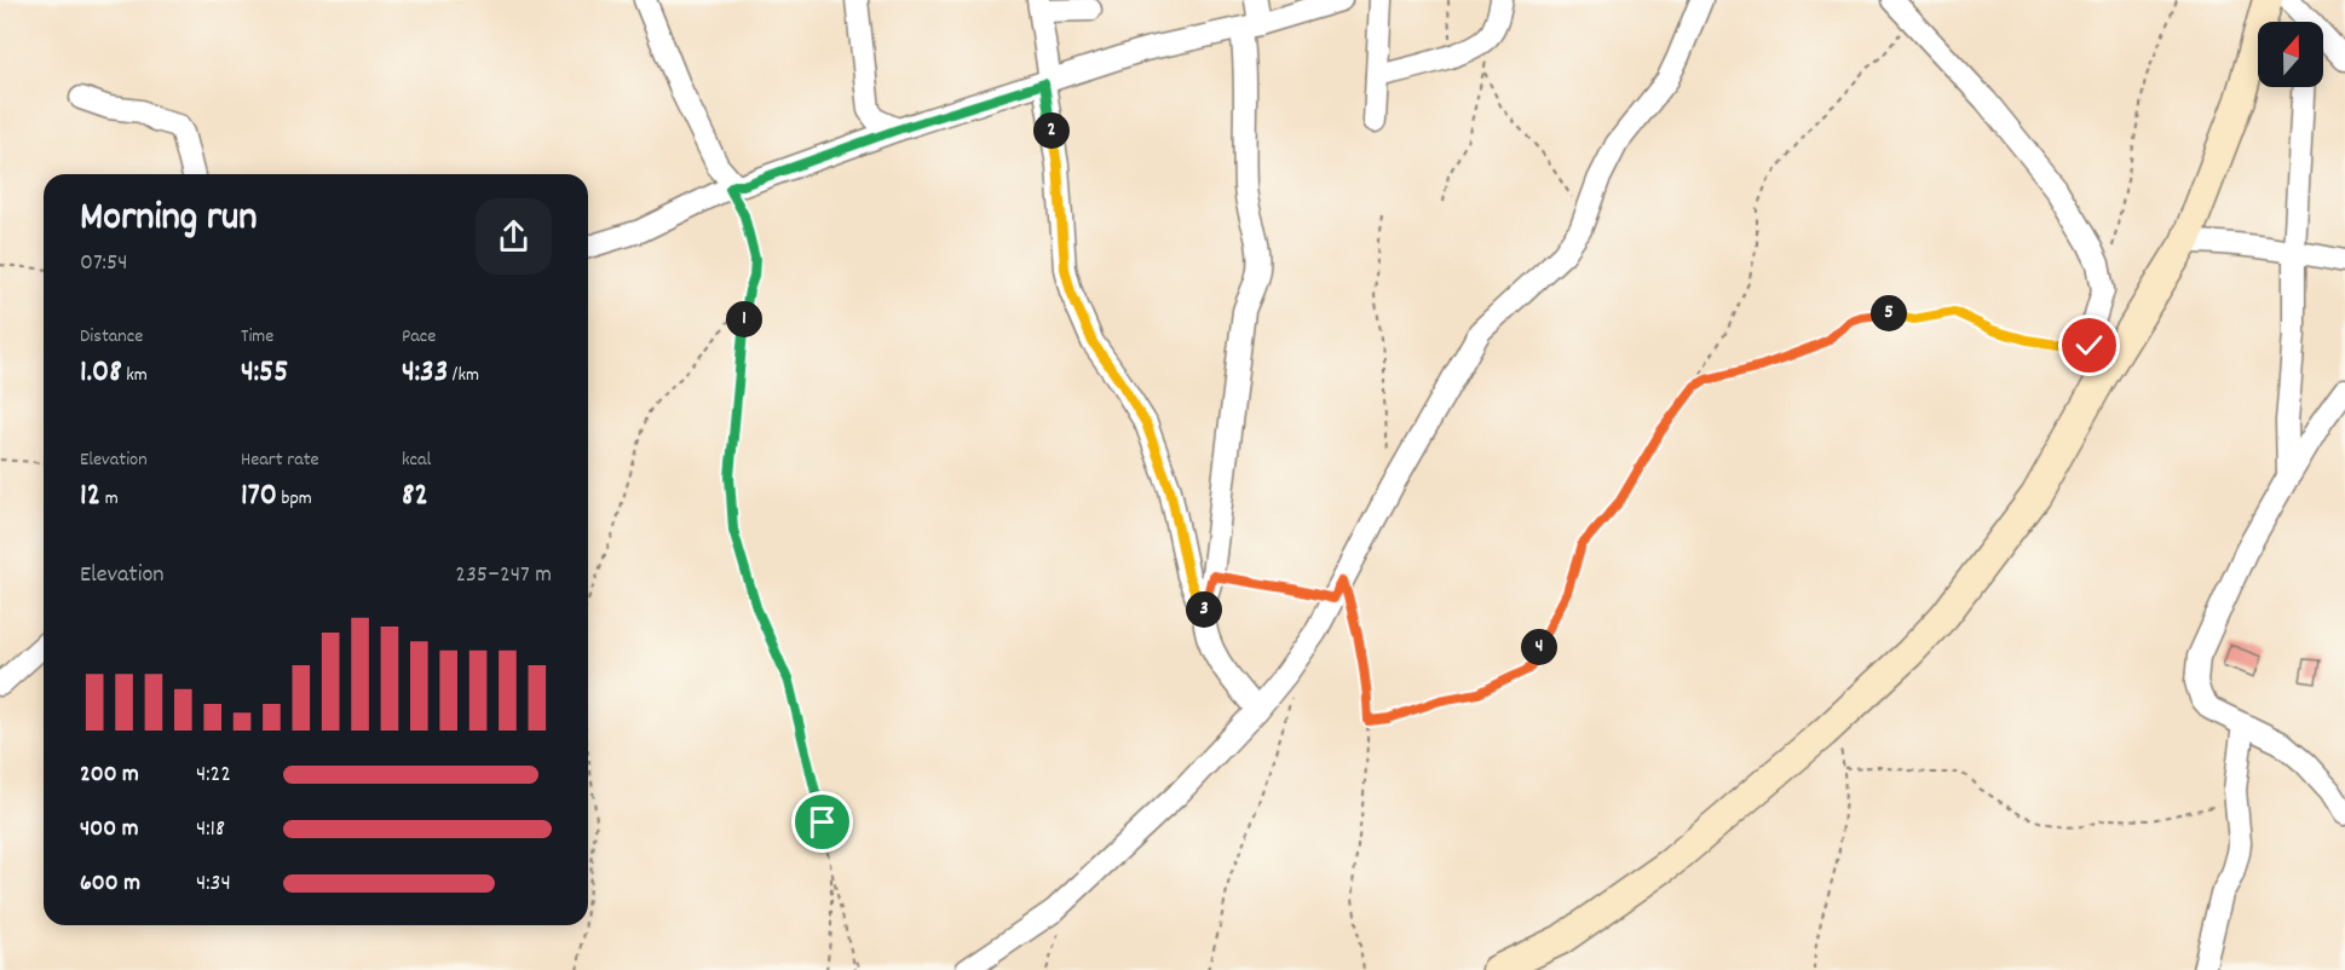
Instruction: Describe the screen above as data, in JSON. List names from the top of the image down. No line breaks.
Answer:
{"north":"top","page":{"pins":["2","5","1","3","4"],"heading":["Morning run","07:54"],"stats":[["Distance","1.08 km"],["Time","4:55"],["Pace","4:33 /km"],["Elevation","12 m"],["Heart rate","170 bpm"],["kcal","82"]],"chart":["Elevation","235–247 m"],"list":[{"name":"200 m","note":"4:22"},{"name":"400 m","note":"4:18"},{"name":"600 m","note":"4:34"}]}}
